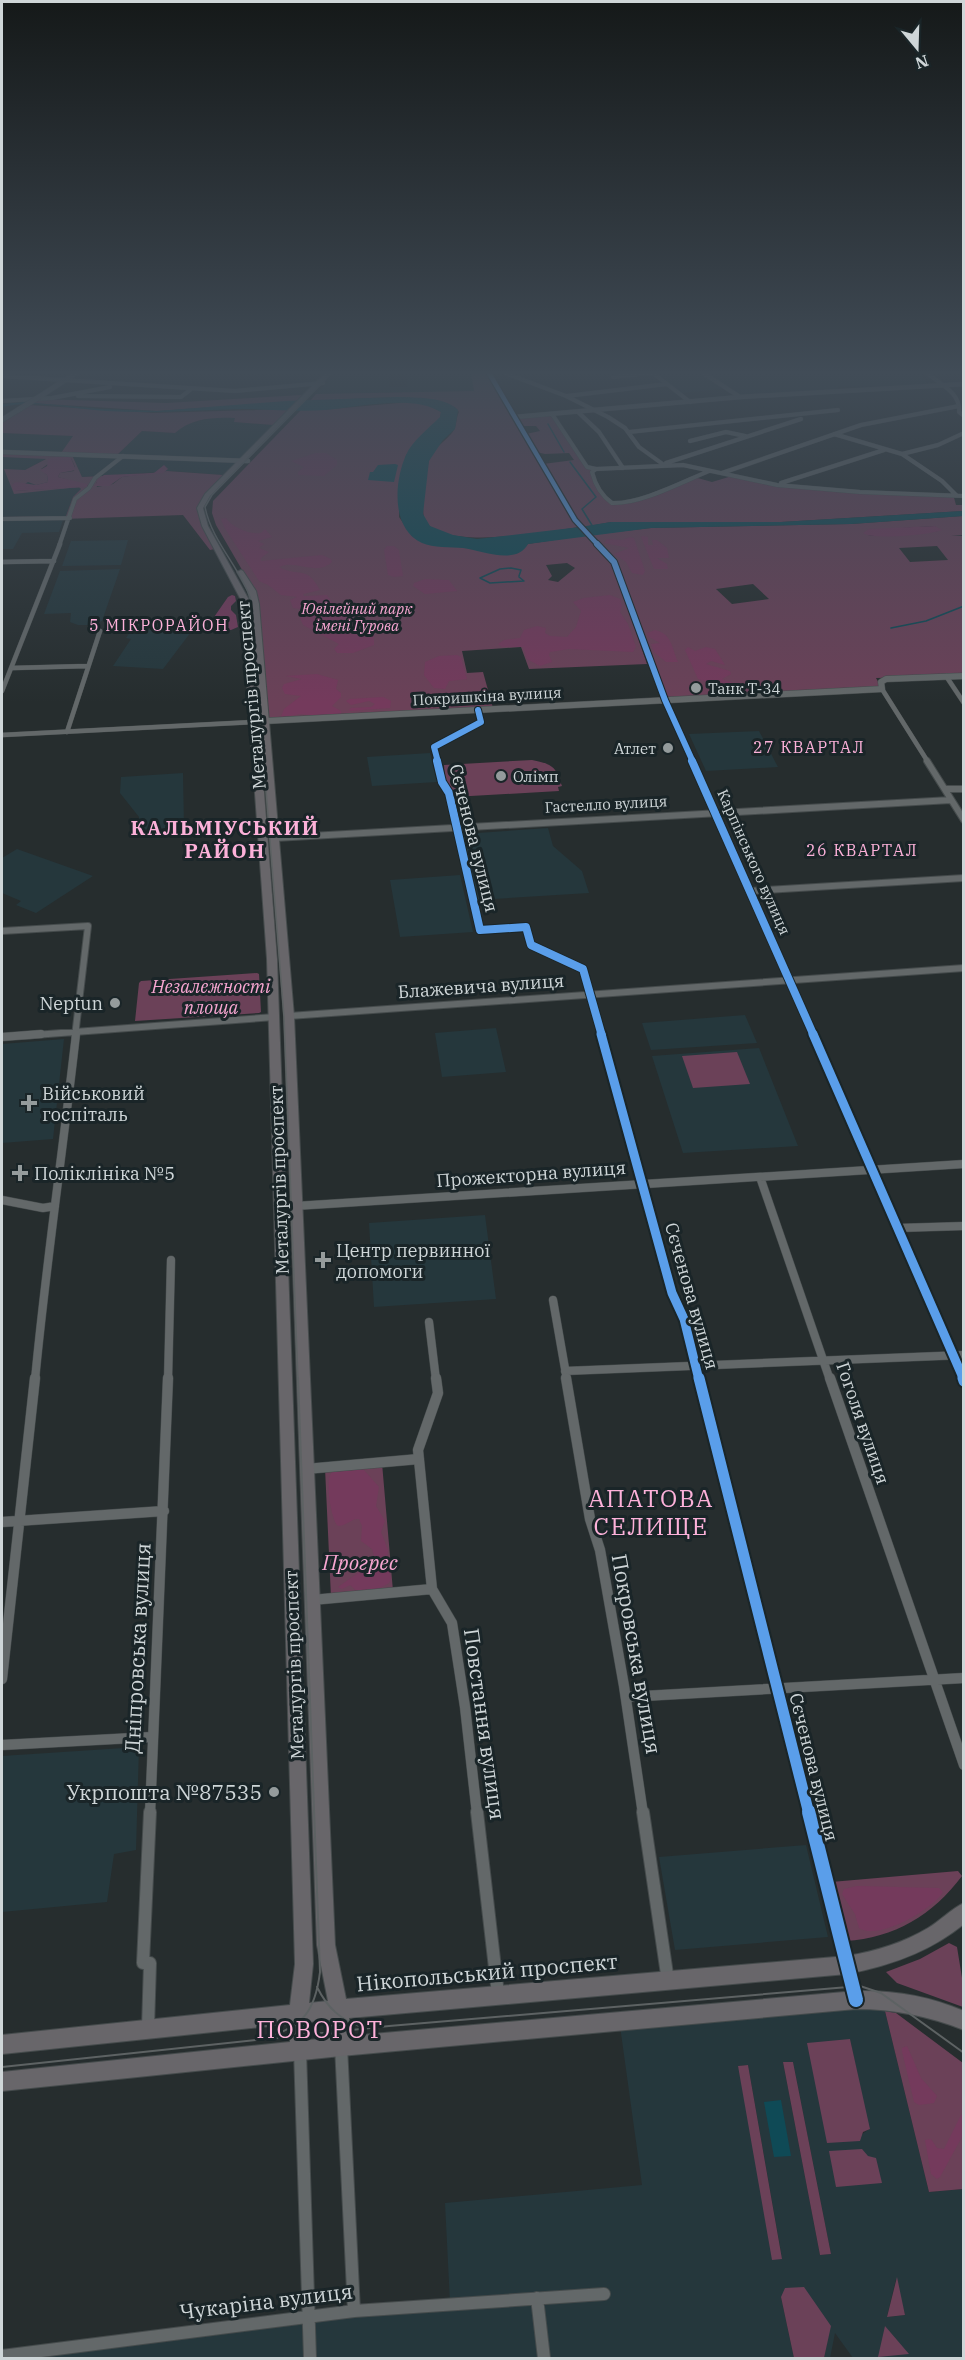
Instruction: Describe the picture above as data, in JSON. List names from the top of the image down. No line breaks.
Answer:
{"streets":{"main road":["Металургів проспект","Покришкіна вулиця","Гастелло вулиця","Блажевича вулиця","Прожекторна вулиця","Нікопольський проспект"],"street":["Сєченова вулиця","Карпінського вулиця","Гоголя вулиця","Дніпровська вулиця","Покровська вулиця","Повстання вулиця","Чукаріна вулиця"]},"crossings":[["Металургів проспект","Покришкіна вулиця"],["Металургів проспект","Гастелло вулиця"],["Металургів проспект","Блажевича вулиця"],["Металургів проспект","Прожекторна вулиця"],["Металургів проспект","Нікопольський проспект"],["Покришкіна вулиця","Сєченова вулиця"],["Покришкіна вулиця","Карпінського вулиця"],["Гастелло вулиця","Сєченова вулиця"],["Гастелло вулиця","Карпінського вулиця"],["Сєченова вулиця","Блажевича вулиця"],["Сєченова вулиця","Прожекторна вулиця"],["Сєченова вулиця","Нікопольський проспект"],["Карпінського вулиця","Блажевича вулиця"],["Карпінського вулиця","Прожекторна вулиця"],["Прожекторна вулиця","Гоголя вулиця"],["Дніпровська вулиця","Нікопольський проспект"],["Покровська вулиця","Нікопольський проспект"],["Повстання вулиця","Нікопольський проспект"]],"districts":["5 МІКРОРАЙОН","27 КВАРТАЛ","КАЛЬМІУСЬКИЙ РАЙОН","26 КВАРТАЛ","АПАТОВА СЕЛИЩЕ","ПОВОРОТ"],"parks":["Ювілейний парк імені Гурова","Незалежності площа","Прогрес"],"places":{"other":["Танк Т-34","Атлет","Олімп","Neptun","Укрпошта №87535"],"health":["Військовий госпіталь","Поліклініка №5","Центр первинної допомоги"]},"north":"bottom"}
